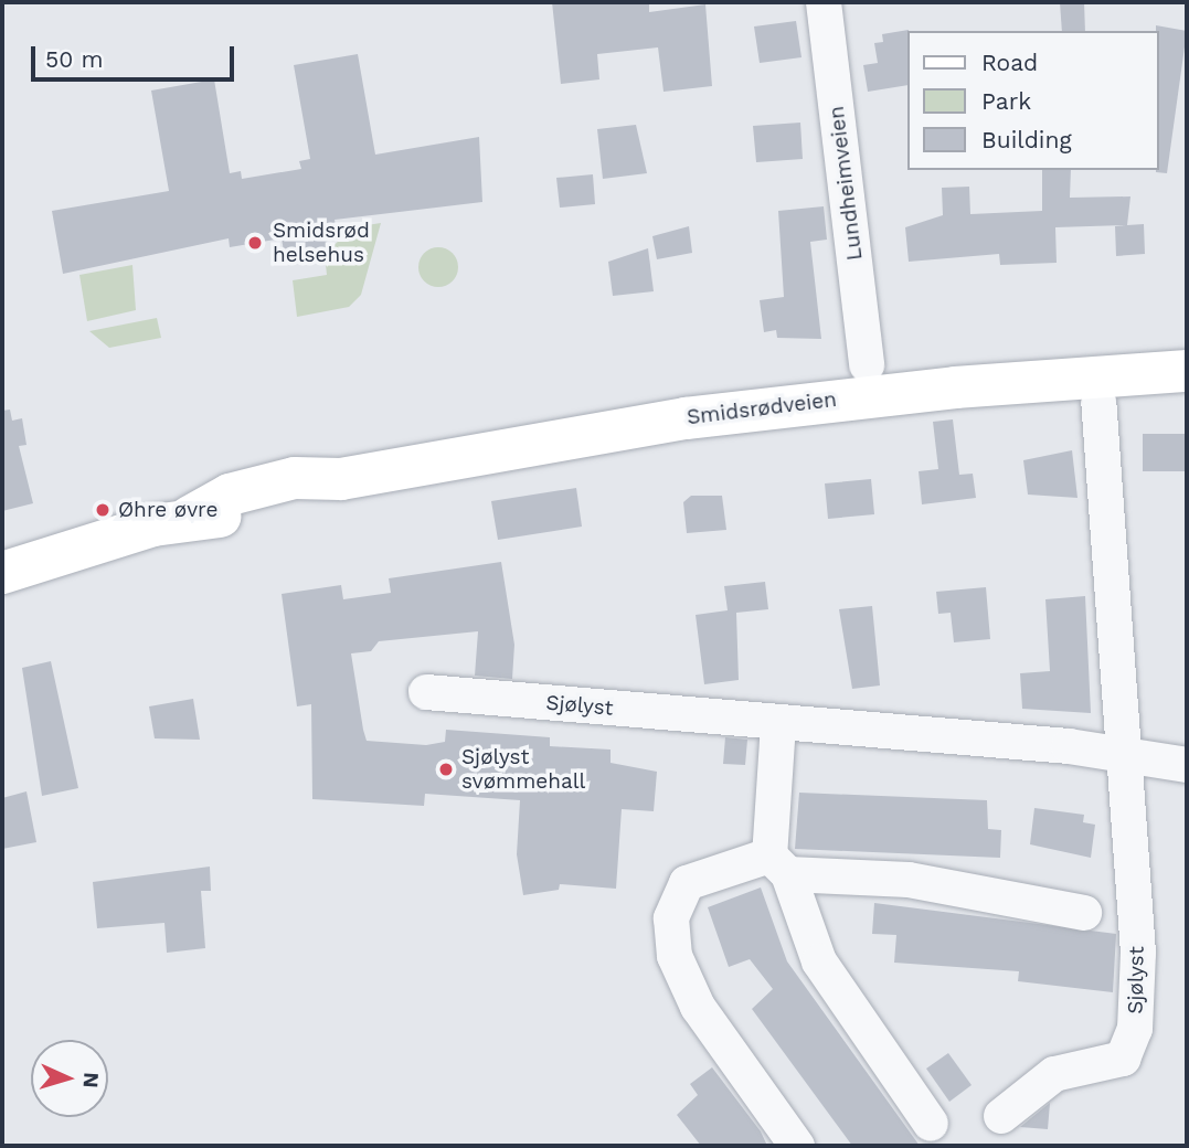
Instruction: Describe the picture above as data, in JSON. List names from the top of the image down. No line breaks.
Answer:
{"streets":{"main road":["Smidsrødveien"],"street":["Lundheimveien","Sjølyst"]},"places":["Smidsrød helsehus","Øhre øvre","Sjølyst svømmehall"],"legend":["Road","Park","Building"],"scale_bar":"50 m","north":"right"}
